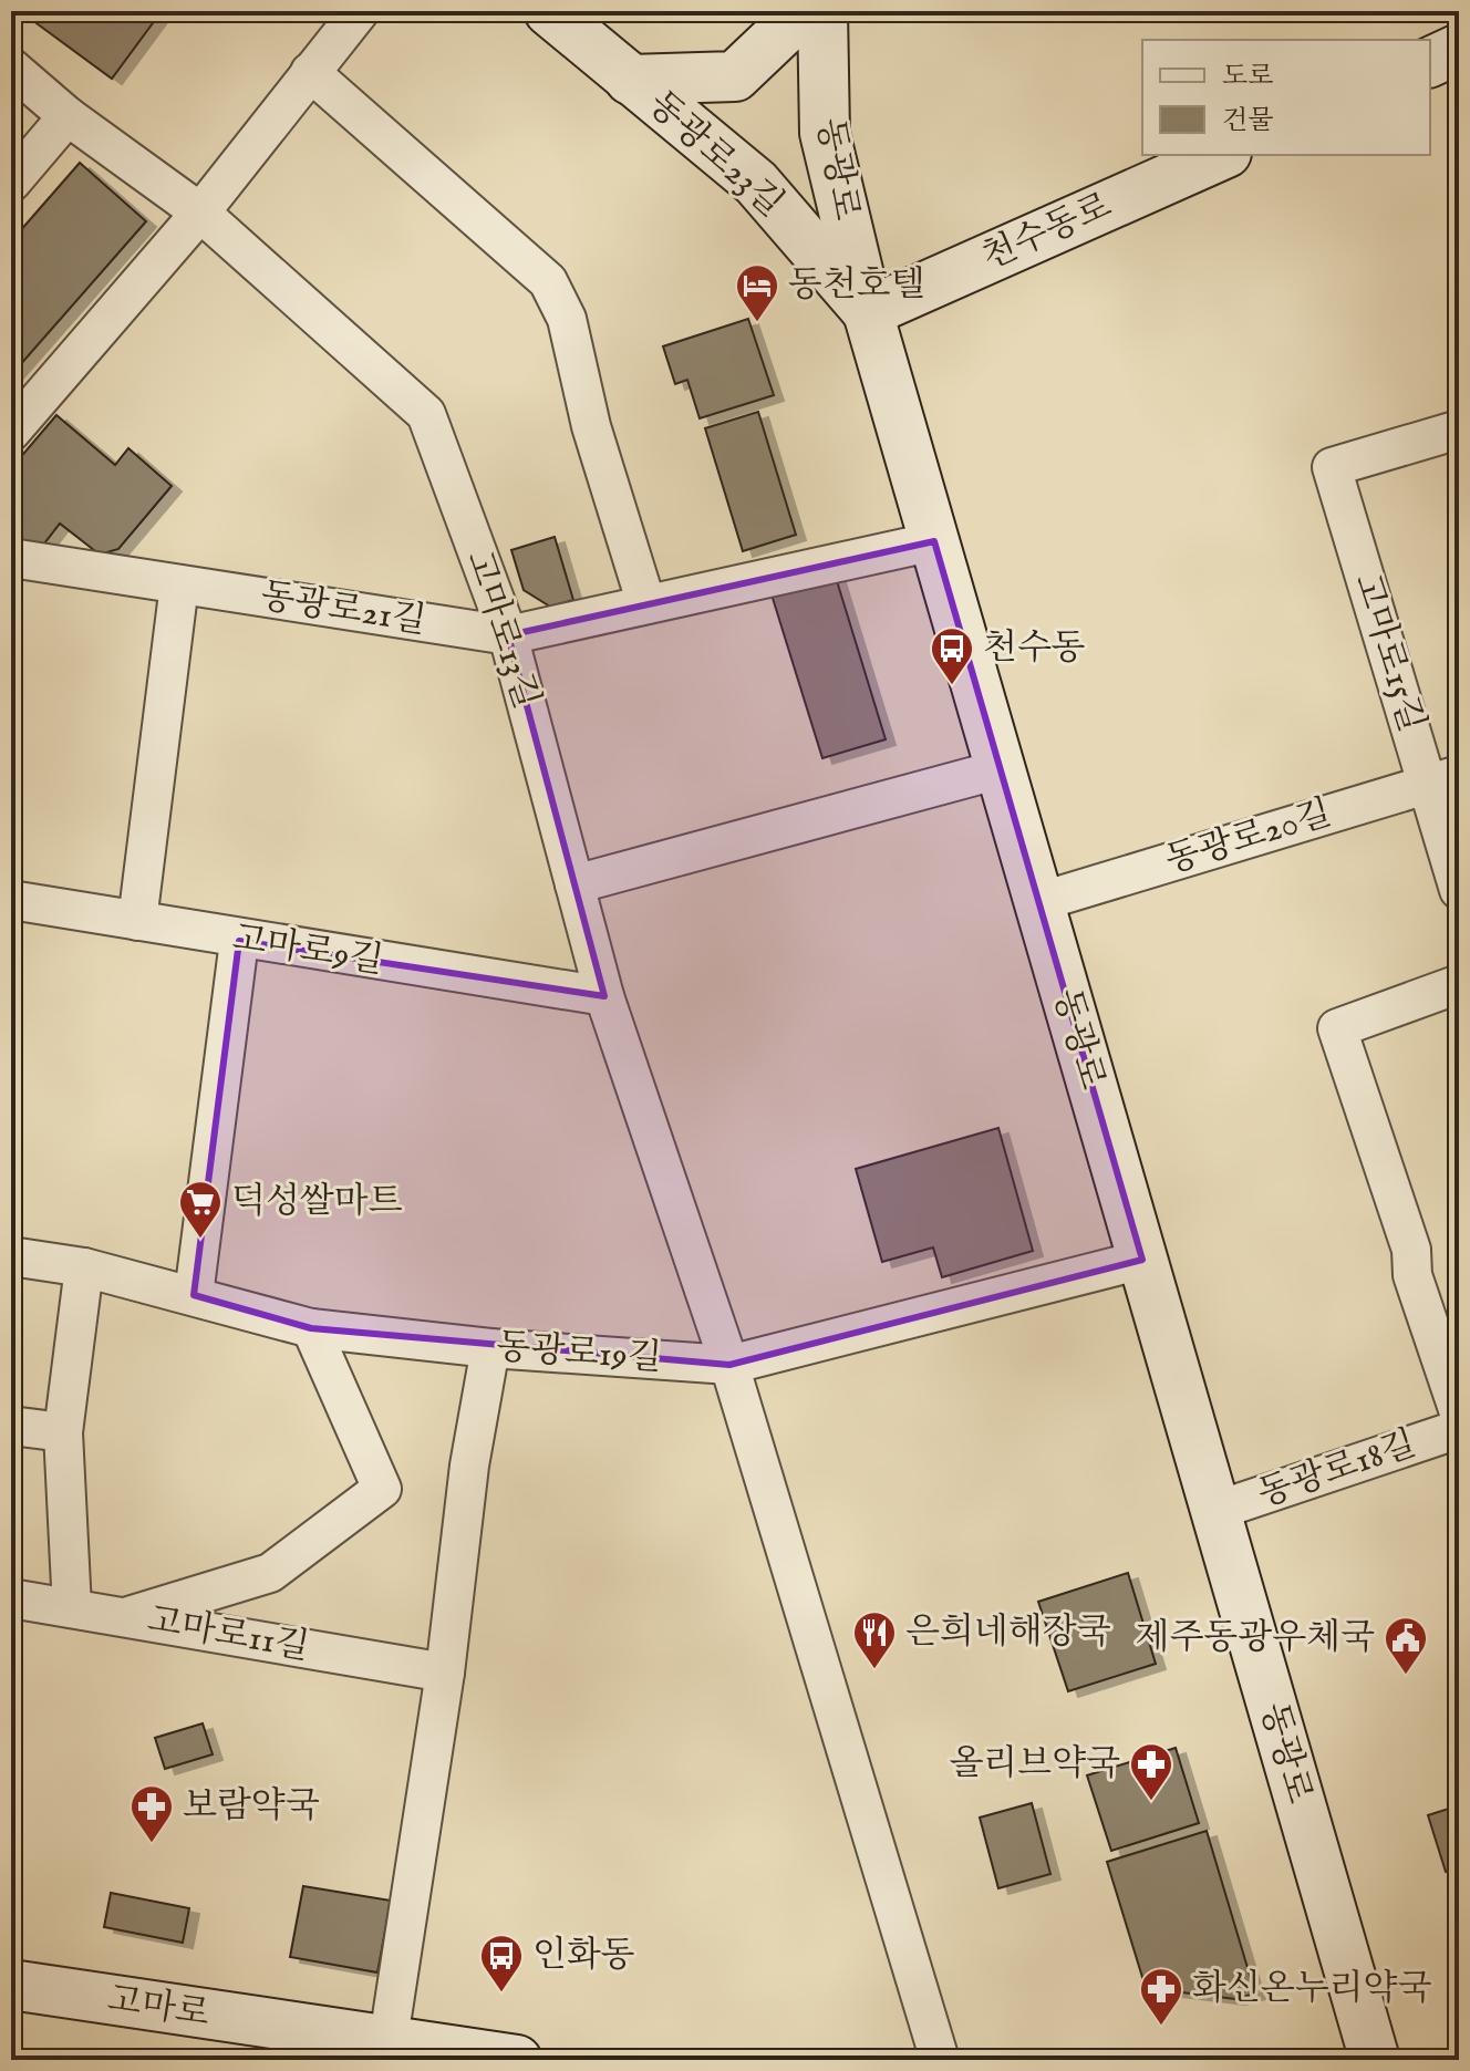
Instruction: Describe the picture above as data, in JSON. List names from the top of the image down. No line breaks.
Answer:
{"streets":{"main road":["동광로23길","동광로","천수동로","고마로"],"street":["동광로21길","고마로13길","고마로15길","동광로20길","고마로9길","동광로19길","동광로18길","고마로11길"]},"crossings":[["동광로23길","동광로"],["동광로23길","천수동로"],["동광로","천수동로"],["동광로","동광로21길"],["동광로","동광로20길"],["동광로","동광로19길"],["동광로","동광로18길"],["동광로21길","고마로13길"],["고마로13길","고마로9길"],["고마로13길","동광로19길"],["고마로15길","동광로20길"]],"places":{"hotel":["동천호텔"],"bus stop":["천수동","인화동"],"supermarket":["덕성쌀마트"],"restaurant":["은희네해장국"],"public building":["제주동광우체국"],"pharmacy":["올리브약국","보람약국","화신온누리약국"]},"legend":["도로","건물"]}
